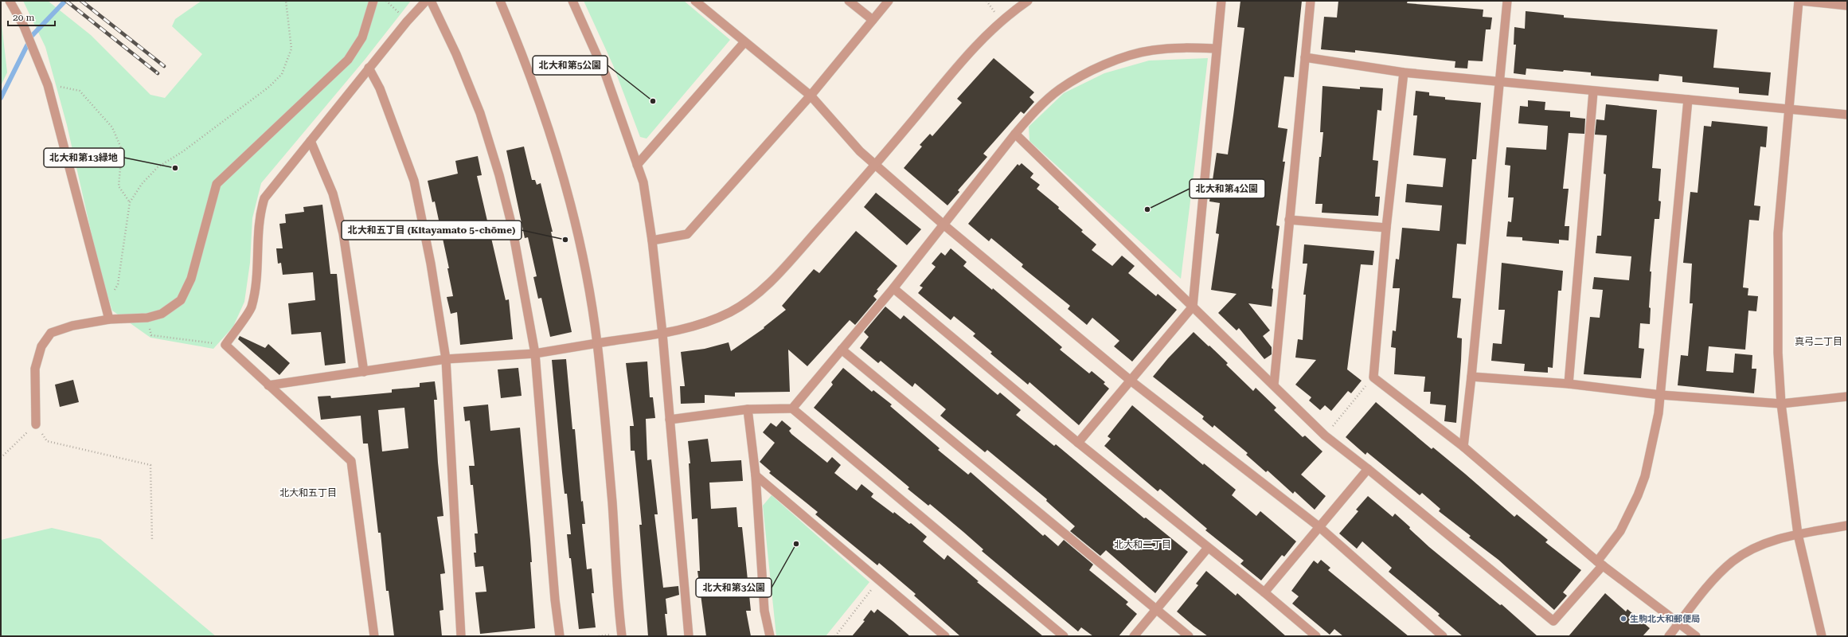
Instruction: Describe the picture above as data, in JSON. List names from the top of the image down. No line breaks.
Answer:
{"districts":["真弓二丁目","北大和五丁目","北大和二丁目"],"places":["北大和第5公園","北大和第13緑地","北大和第4公園","北大和五丁目 (Kitayamato 5-chōme)","北大和第3公園","生駒北大和郵便局"],"scale_bar":"20 m"}
